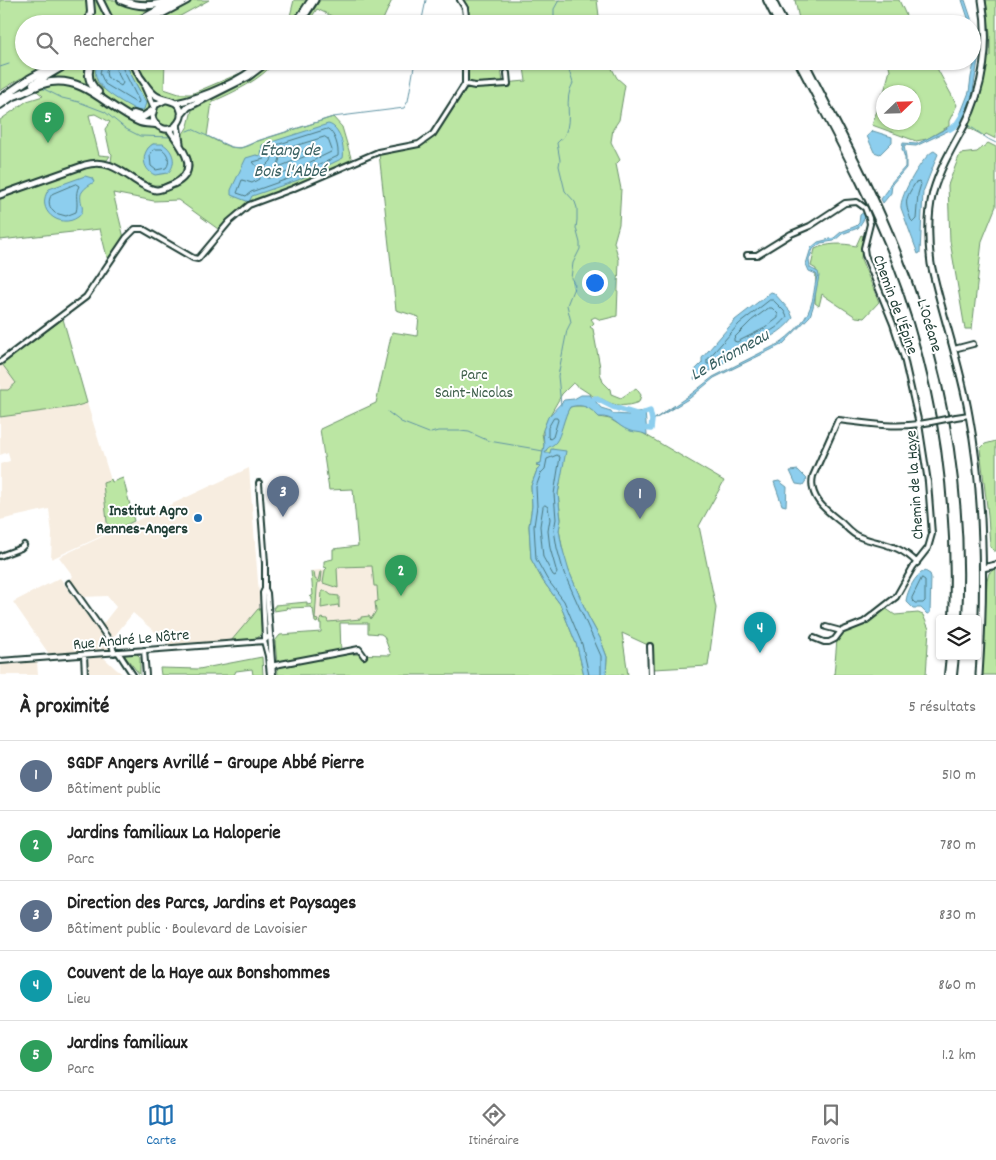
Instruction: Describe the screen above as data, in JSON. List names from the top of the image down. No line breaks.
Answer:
{"streets":{"highway":["L’Océane"],"street":["Chemin de l'Épine","Chemin de la Haye","Rue André Le Nôtre"]},"crossings":[["Chemin de l'Épine","L’Océane"],["Chemin de l'Épine","Chemin de la Haye"]],"water":["Étang de Bois l'Abbé","Le Brionneau"],"parks":["Parc Saint-Nicolas"],"places":["Institut Agro Rennes-Angers"],"north":"top right","page":{"search":"Rechercher","pins":["5","3","1","2","4"],"heading":["À proximité","5 résultats"],"list":[{"mark":"1","name":"SGDF Angers Avrillé – Groupe Abbé Pierre","note":"Bâtiment public","value":"510 m"},{"mark":"2","name":"Jardins familiaux La Haloperie","note":"Parc","value":"780 m"},{"mark":"3","name":"Direction des Parcs, Jardins et Paysages","note":"Bâtiment public · Boulevard de Lavoisier","value":"830 m"},{"mark":"4","name":"Couvent de la Haye aux Bonshommes","note":"Lieu","value":"860 m"},{"mark":"5","name":"Jardins familiaux","note":"Parc","value":"1.2 km"}],"nav":["Carte","Itinéraire","Favoris"]}}
